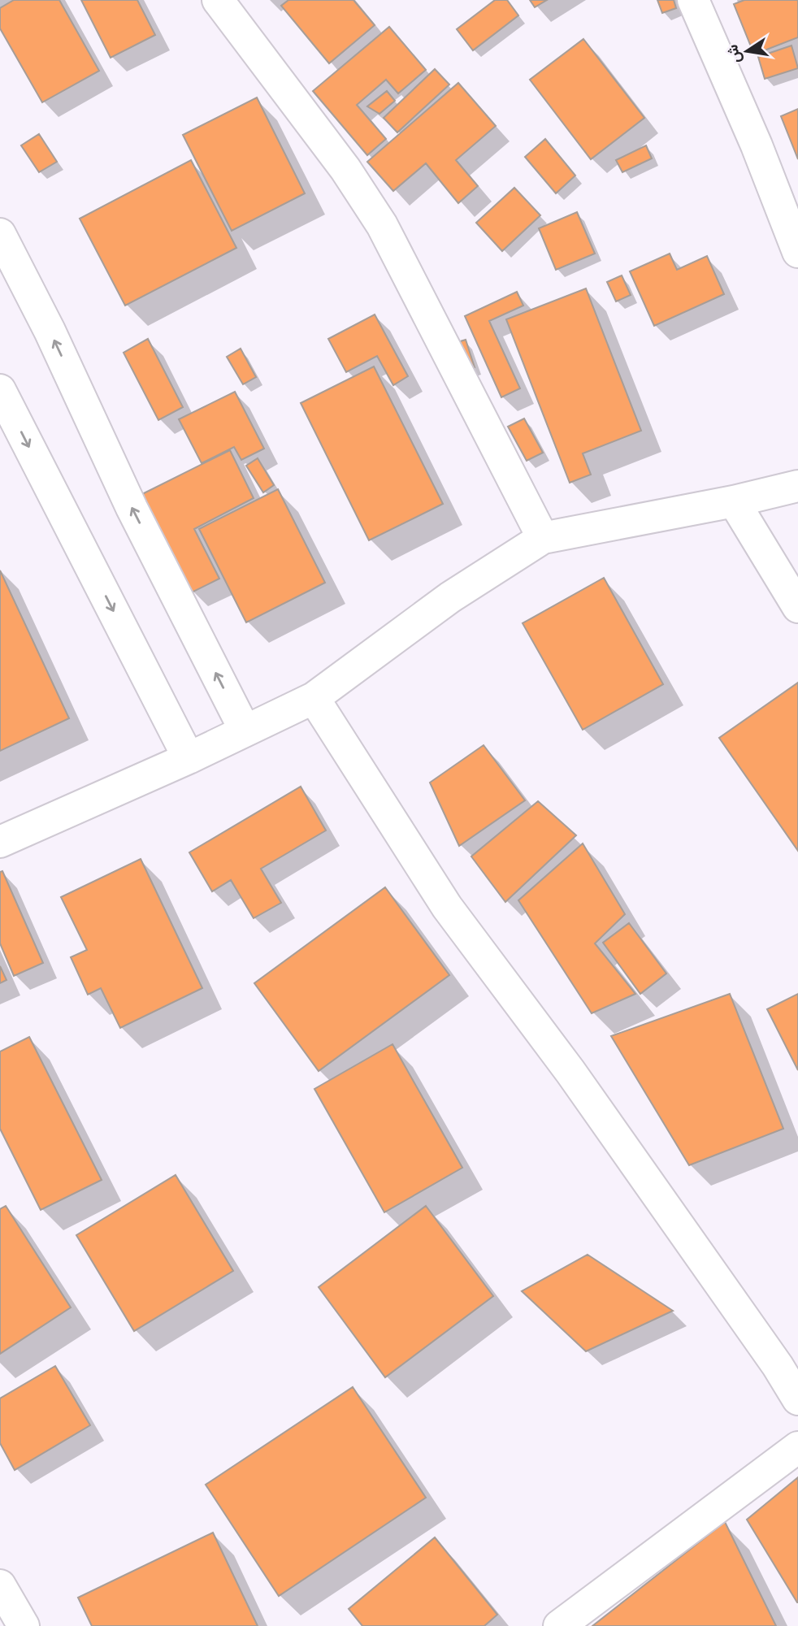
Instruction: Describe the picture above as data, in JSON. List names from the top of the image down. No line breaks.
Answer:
{"north":"left"}
